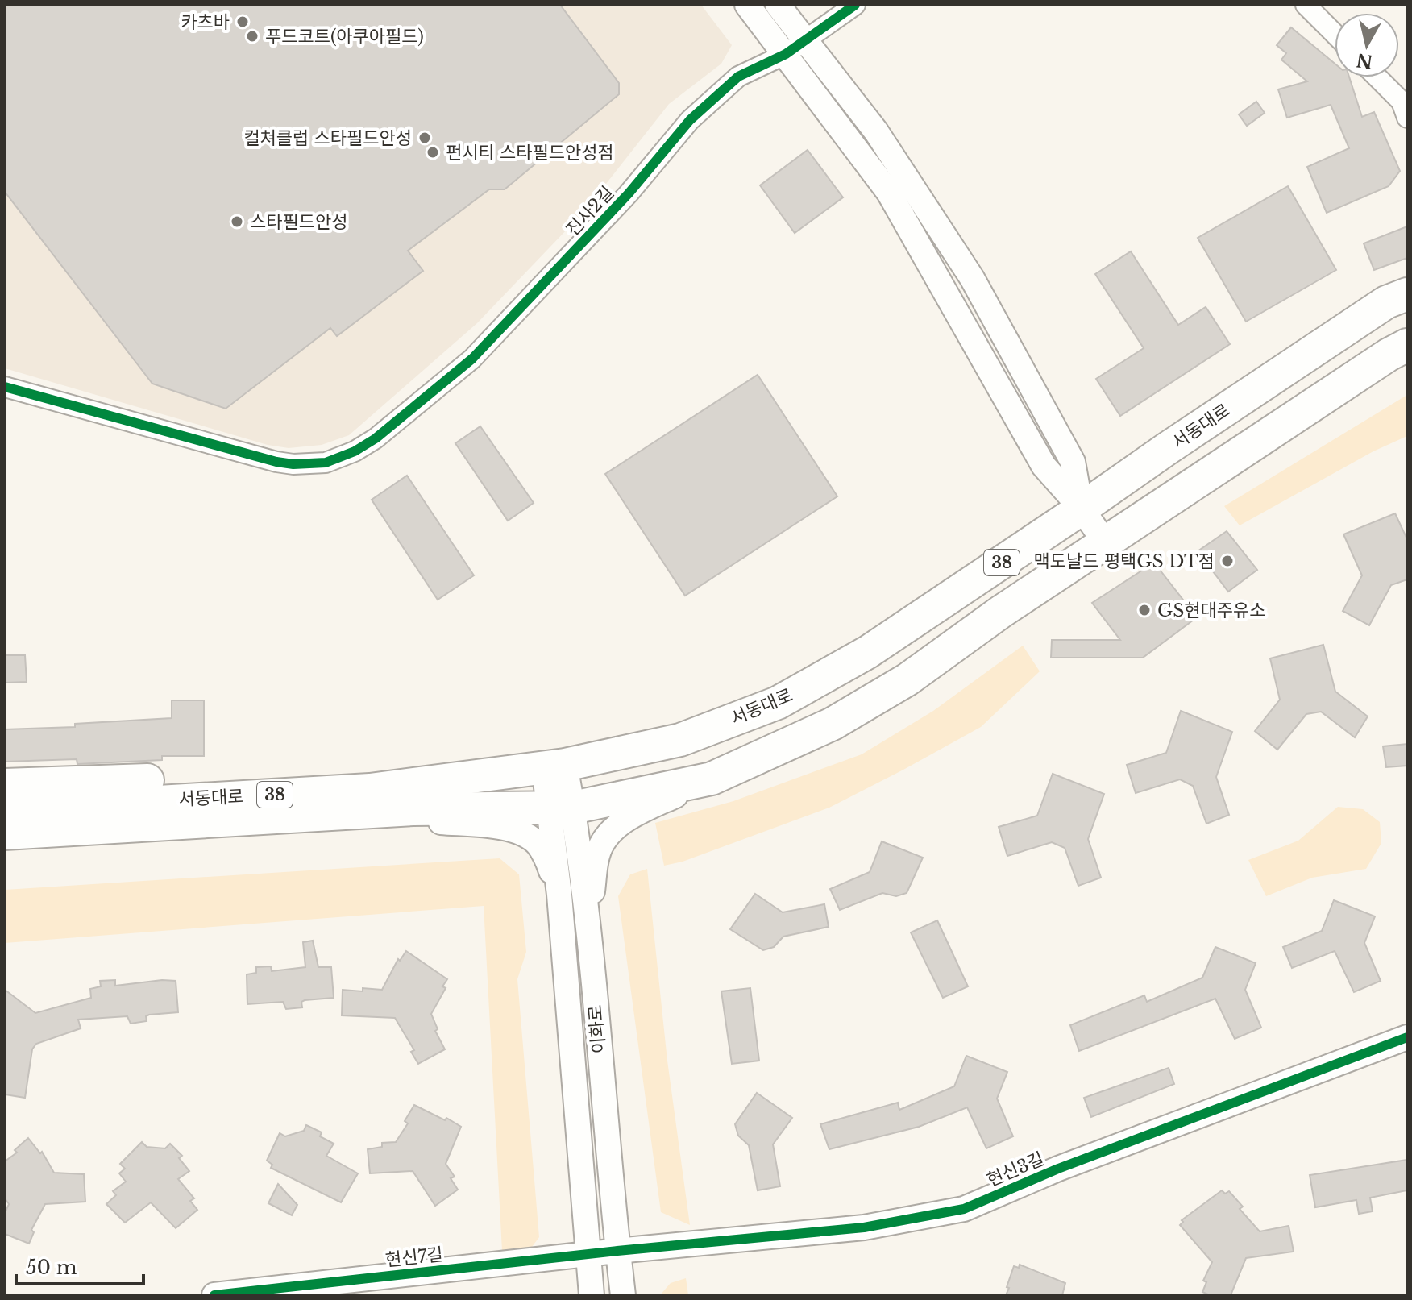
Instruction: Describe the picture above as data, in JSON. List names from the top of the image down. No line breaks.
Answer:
{"streets":{"main road":["서동대로","38"],"street":["진사2길","이화로","현신3길","현신7길"]},"crossings":[["서동대로","이화로"],["이화로","현신3길"],["이화로","현신7길"],["현신3길","현신7길"]],"places":["카츠바","푸드코트(아쿠아필드)","컬쳐클럽 스타필드안성","펀시티 스타필드안성점","스타필드안성","맥도날드 평택GS DT점","GS현대주유소"],"scale_bar":"50 m","north":"bottom"}
